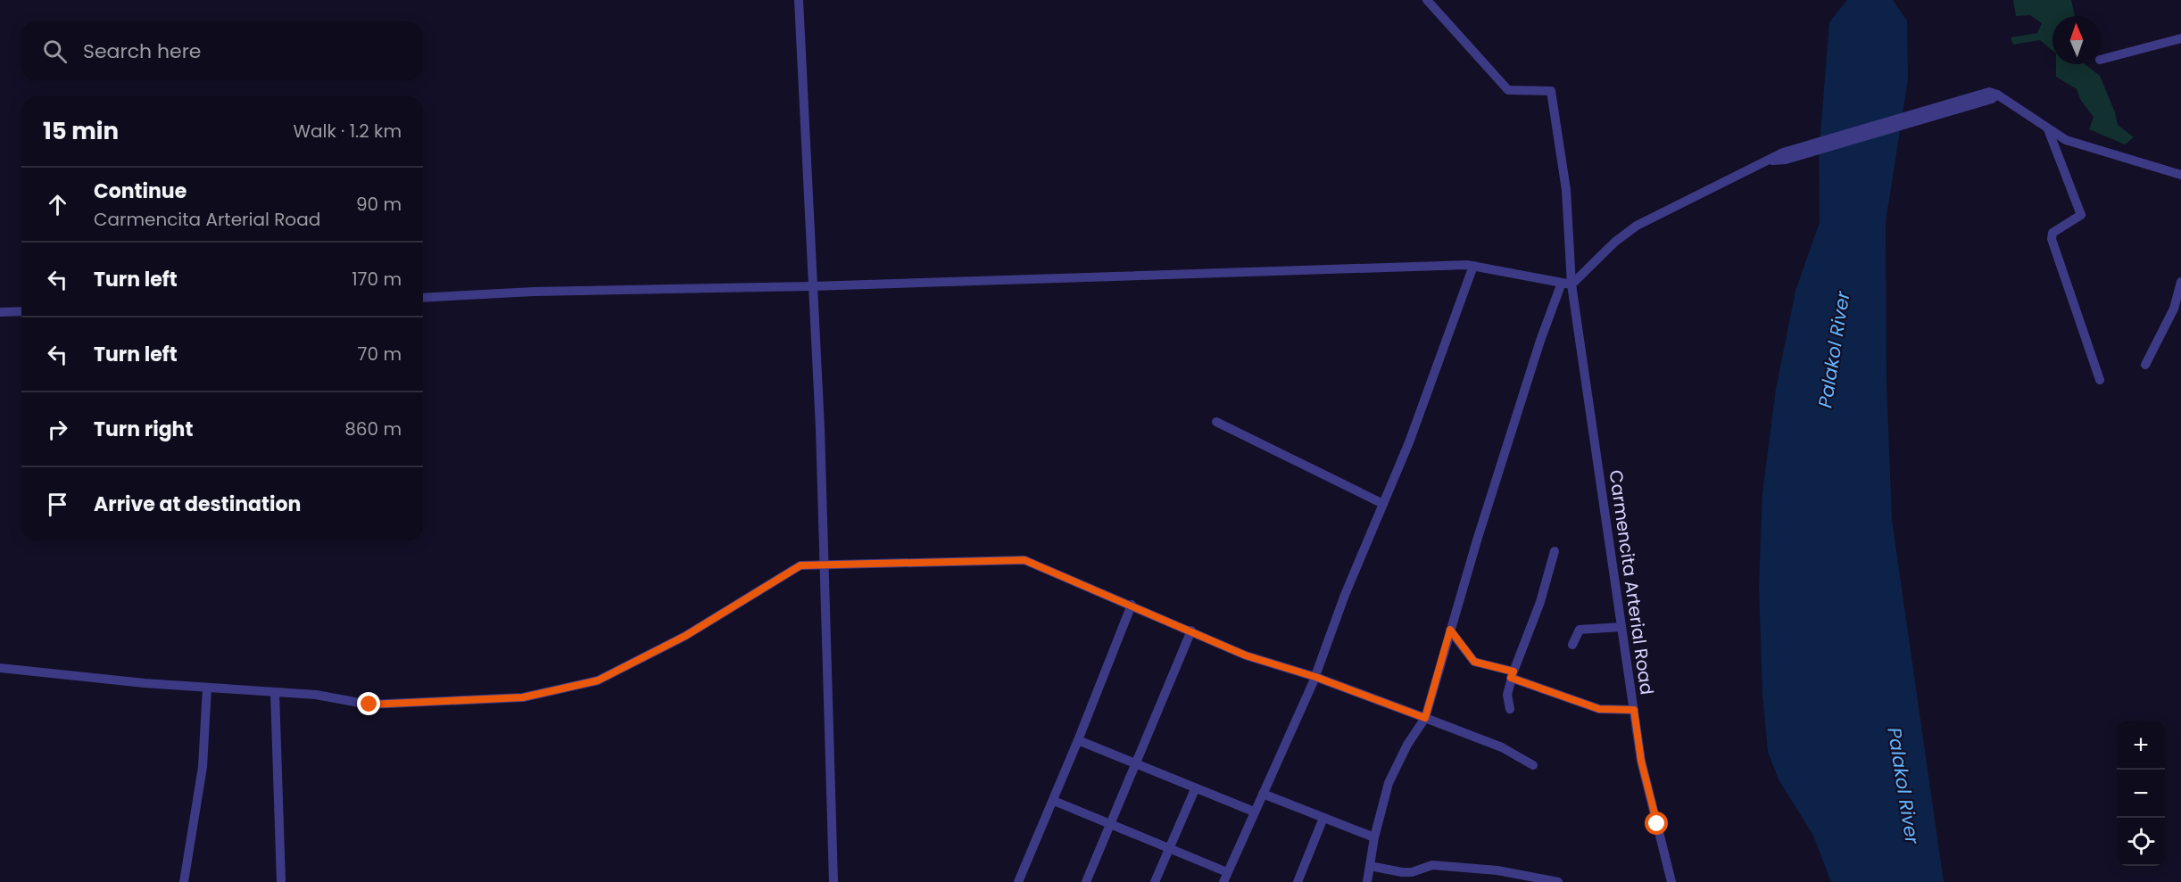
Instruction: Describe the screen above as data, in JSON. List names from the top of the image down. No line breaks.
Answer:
{"streets":{"street":["Carmencita Arterial Road"]},"water":["Palakol River"],"north":"top","page":{"search":"Search here","heading":["15 min","Walk · 1.2 km"],"list":[["Continue","Carmencita Arterial Road","90 m"],["Turn left","170 m"],["Turn left","70 m"],["Turn right","860 m"],"Arrive at destination"],"map_buttons":["+","−"]}}
